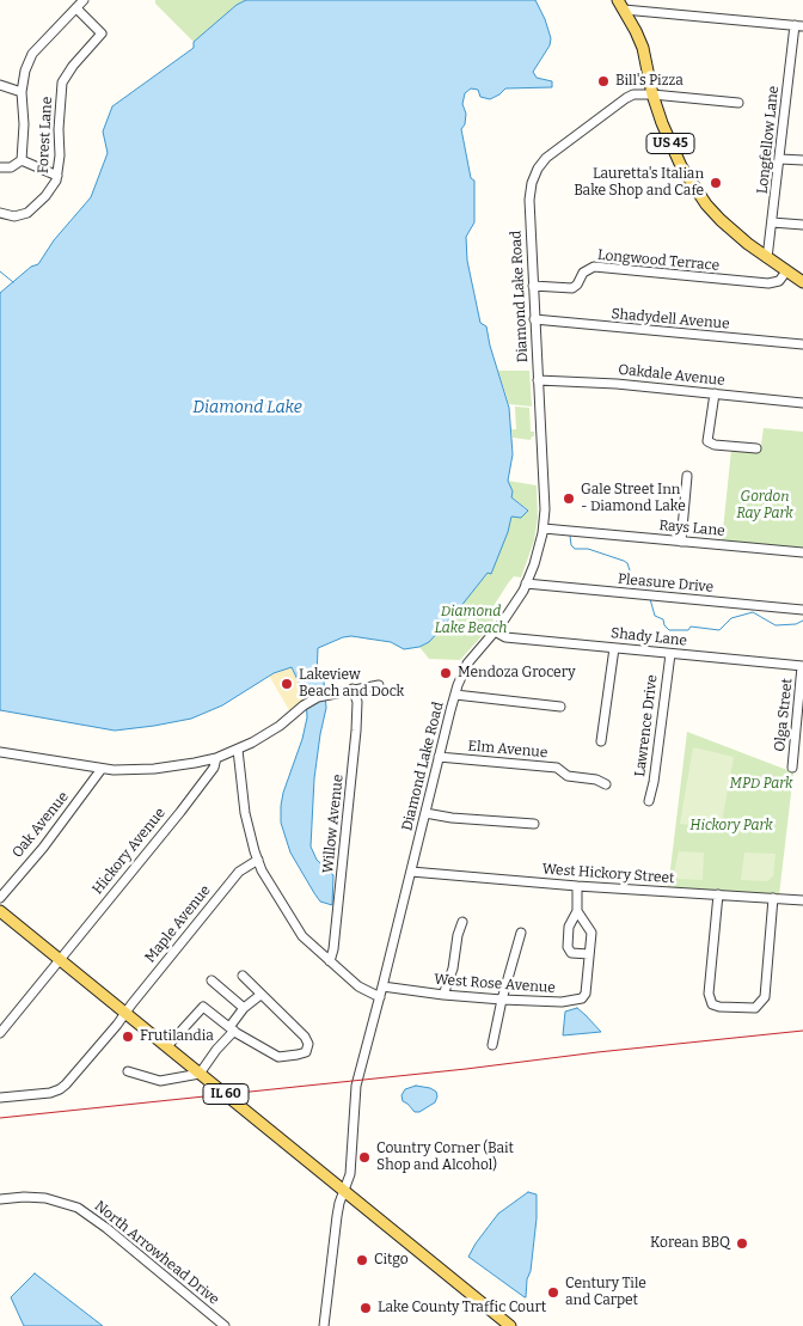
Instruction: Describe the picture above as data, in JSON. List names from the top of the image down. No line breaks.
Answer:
{"streets":{"main road":["US 45","IL 60"],"street":["Forest Lane","Longfellow Lane","Longwood Terrace","Diamond Lake Road","Shadydell Avenue","Oakdale Avenue","Rays Lane","Pleasure Drive","Shady Lane","Olga Street","Lawrence Drive","Elm Avenue","Willow Avenue","Oak Avenue","Hickory Avenue","West Hickory Street","Maple Avenue","West Rose Avenue","North Arrowhead Drive"]},"crossings":[["Longfellow Lane","US 45"],["US 45","Longwood Terrace"],["US 45","Diamond Lake Road"],["Longwood Terrace","Diamond Lake Road"],["Diamond Lake Road","Shadydell Avenue"],["Diamond Lake Road","Oakdale Avenue"],["Diamond Lake Road","Rays Lane"],["Diamond Lake Road","Pleasure Drive"],["Diamond Lake Road","Shady Lane"],["Diamond Lake Road","Elm Avenue"],["Diamond Lake Road","West Hickory Street"],["Diamond Lake Road","West Rose Avenue"],["Diamond Lake Road","IL 60"],["Shady Lane","Olga Street"],["Shady Lane","Lawrence Drive"],["Hickory Avenue","IL 60"],["Maple Avenue","IL 60"]],"water":["Diamond Lake"],"parks":["Gordon Ray Park","Diamond Lake Beach","MPD Park","Hickory Park"],"places":["Bill's Pizza","Lauretta's Italian Bake Shop and Cafe","Gale Street Inn - Diamond Lake","Mendoza Grocery","Lakeview Beach and Dock","Frutilandia","Country Corner (Bait Shop and Alcohol)","Korean BBQ","Citgo","Century Tile and Carpet","Lake County Traffic Court"]}
